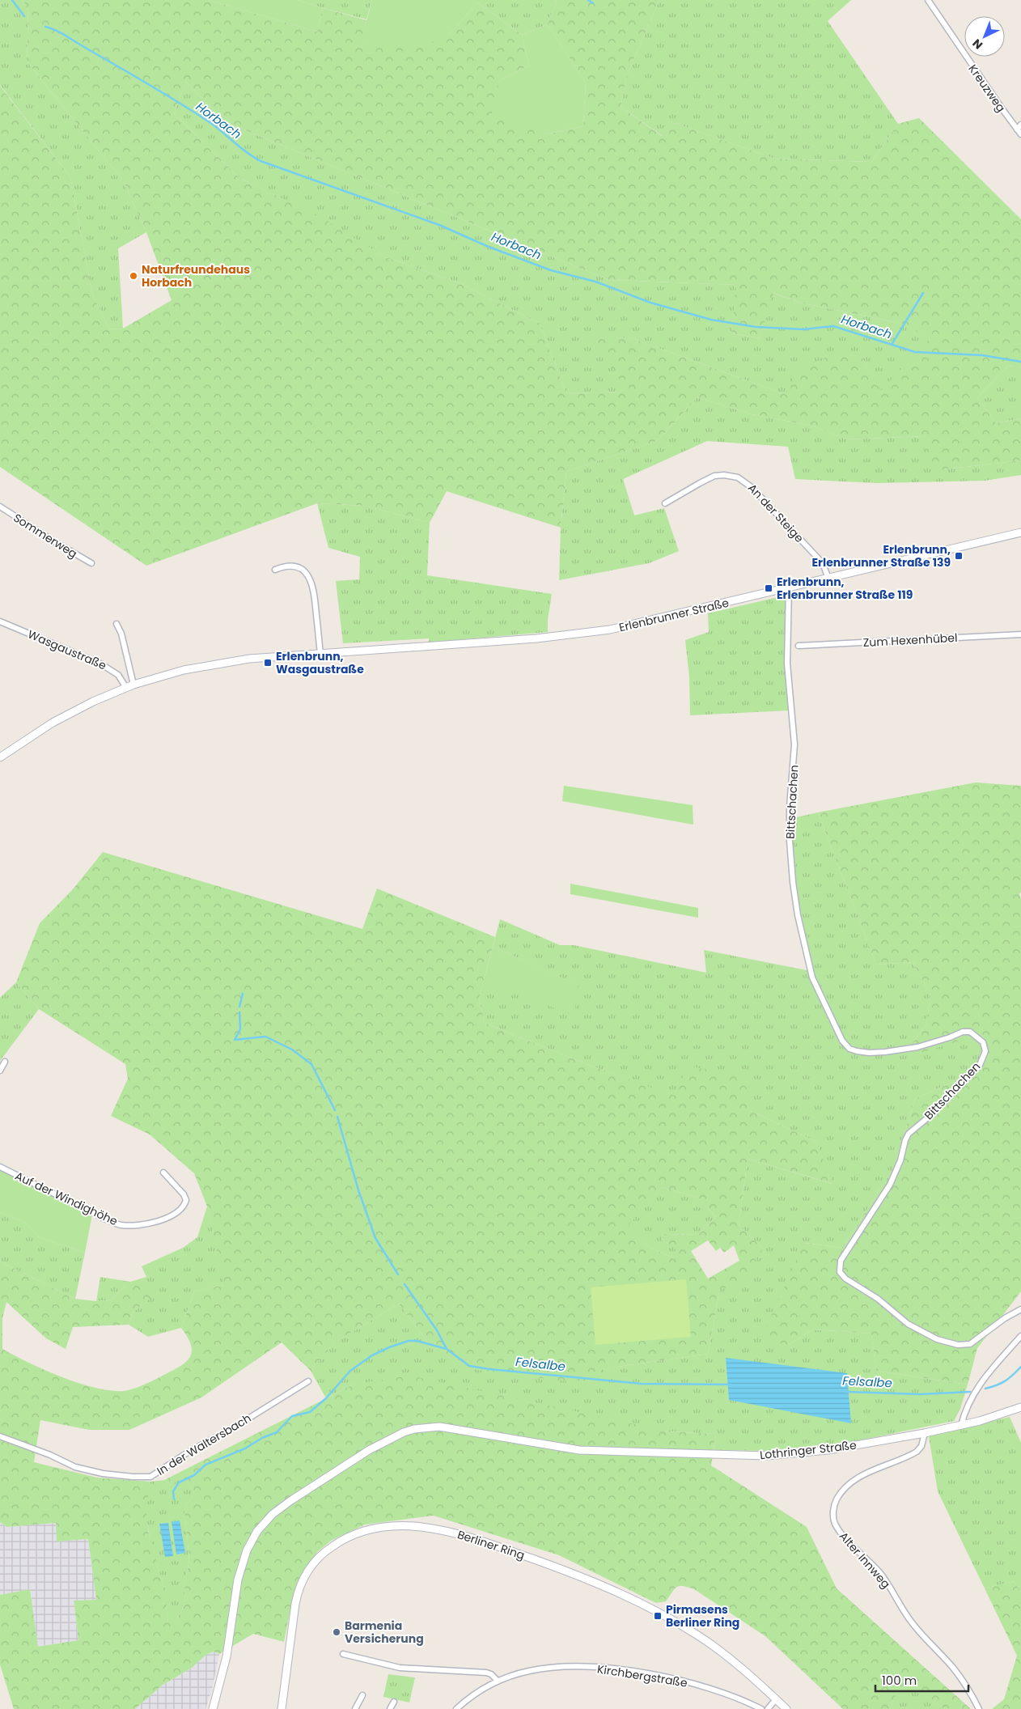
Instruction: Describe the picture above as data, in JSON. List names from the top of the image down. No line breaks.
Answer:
{"streets":{"street":["Kreuzweg","An der Steige","Sommerweg","Erlenbrunner Straße","Zum Hexenhübel","Wasgaustraße","Bittschachen","Auf der Windighöhe","In der Waltersbach","Lothringer Straße","Berliner Ring","Alter Innweg","Kirchbergstraße"]},"crossings":[["An der Steige","Erlenbrunner Straße"],["Erlenbrunner Straße","Wasgaustraße"],["Erlenbrunner Straße","Bittschachen"],["Lothringer Straße","Alter Innweg"]],"water":["Horbach","Felsalbe"],"places":{"other":["Naturfreundehaus Horbach","Barmenia Versicherung"],"transit":["Erlenbrunn, Erlenbrunner Straße 139","Erlenbrunn, Erlenbrunner Straße 119","Erlenbrunn, Wasgaustraße","Pirmasens Berliner Ring"]},"scale_bar":"100 m","north":"bottom left"}
